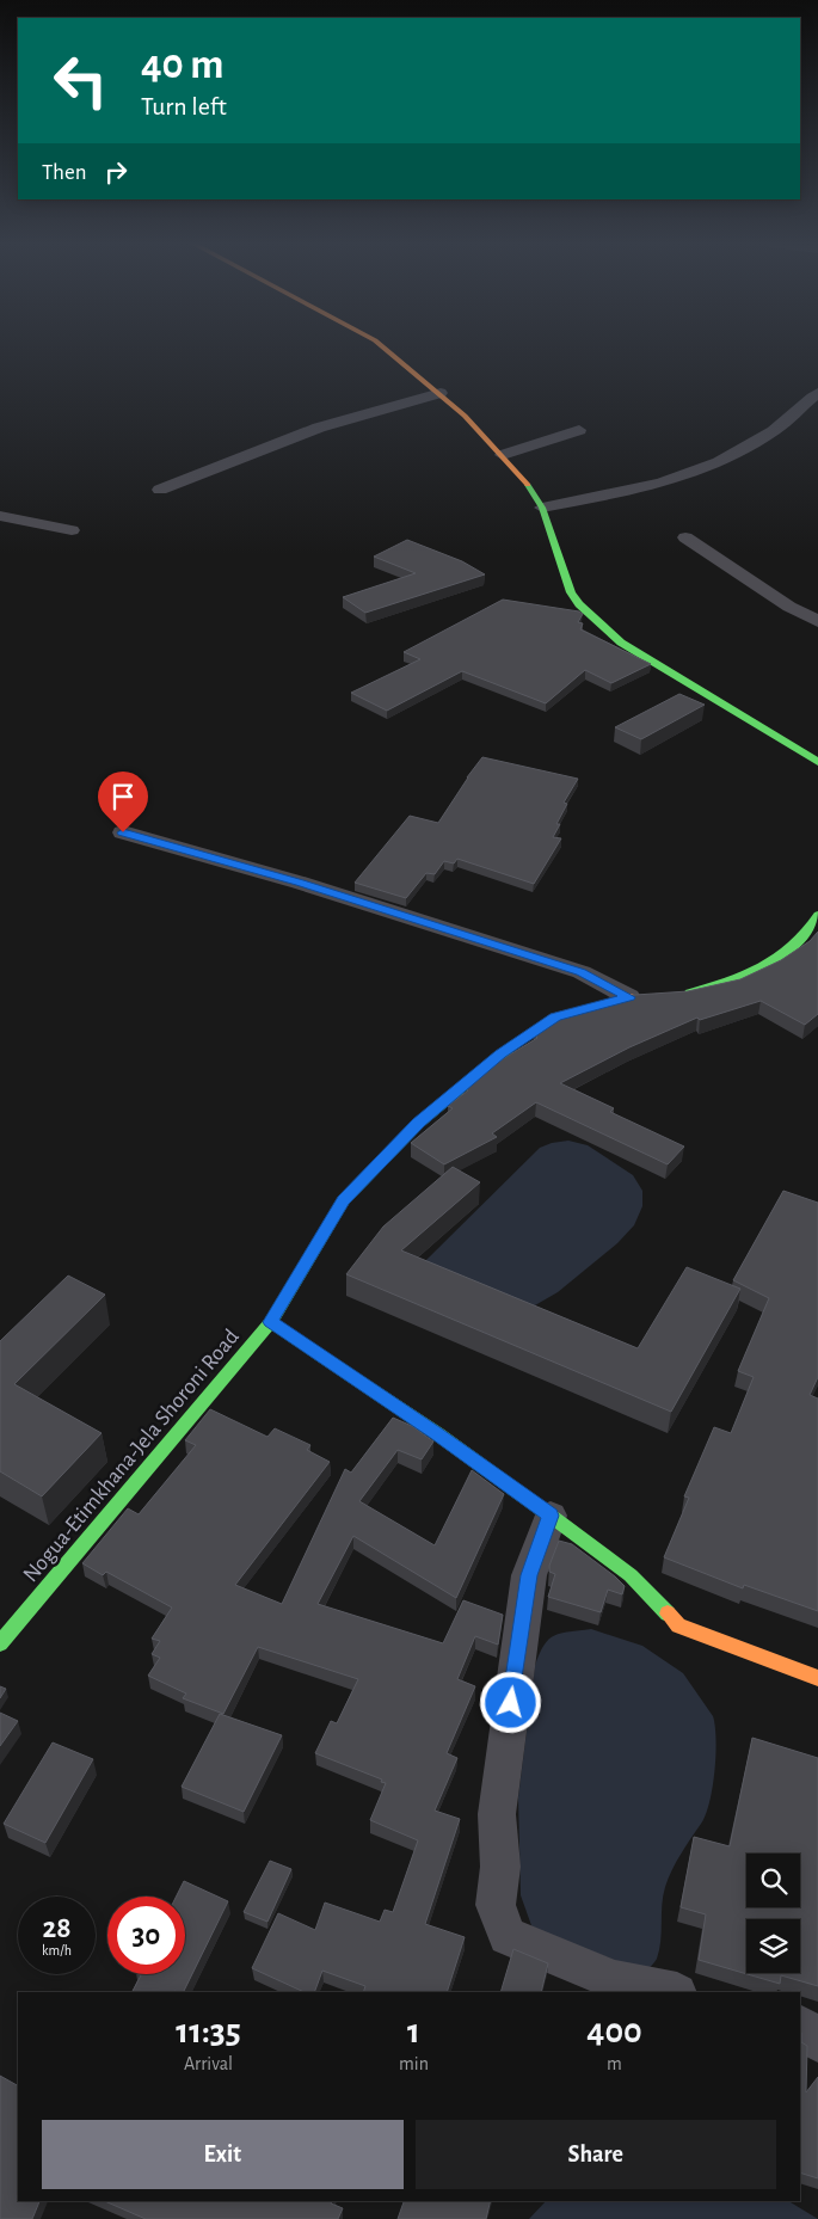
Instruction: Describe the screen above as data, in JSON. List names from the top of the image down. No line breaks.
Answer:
{"streets":{"main road":["Nogua-Etimkhana-Jela Shoroni Road"]},"page":{"turn":["40 m","Turn left"],"then":"Then","speed":"28 km/h","limit":"30","eta":["11:35","Arrival","1","min","400","m"],"buttons":["Exit","Share"]}}
